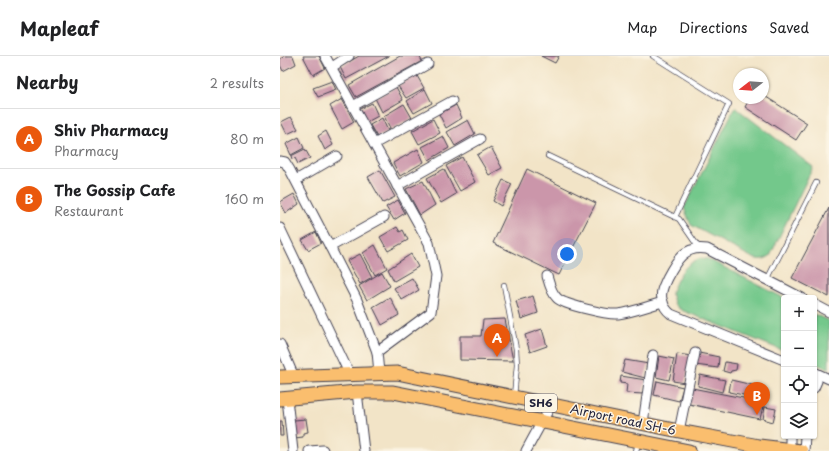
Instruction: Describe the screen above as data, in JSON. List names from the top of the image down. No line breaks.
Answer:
{"streets":{"main road":["SH6","Airport road SH-6"]},"north":"left","page":{"header":"Mapleaf","nav":["Map","Directions","Saved"],"heading":["Nearby","2 results"],"list":[{"mark":"A","name":"Shiv Pharmacy","note":"Pharmacy","value":"80 m"},{"mark":"B","name":"The Gossip Cafe","note":"Restaurant","value":"160 m"}],"map_buttons":["+","−"],"pins":["A","B"]}}
